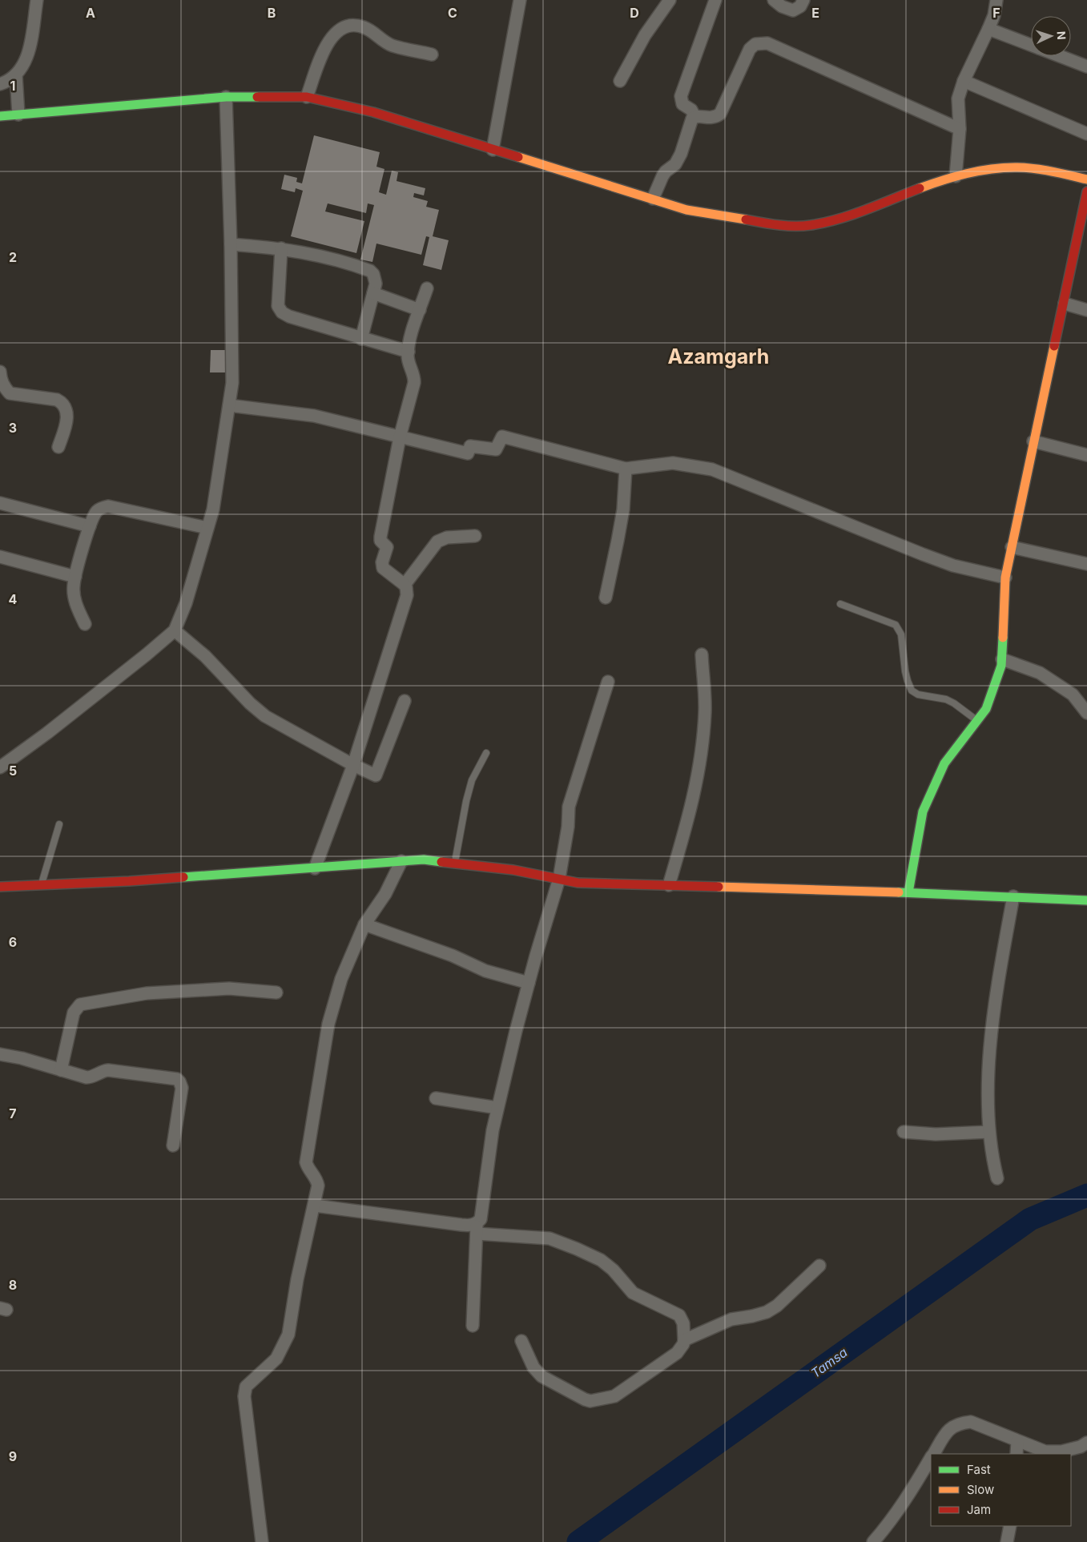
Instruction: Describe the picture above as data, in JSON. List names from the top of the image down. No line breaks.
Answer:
{"districts":["Azamgarh"],"water":["Tamsa"],"legend":["Fast","Slow","Jam"],"north":"right","grid":{"columns":["A","B","C","D","E","F"],"rows":["1","2","3","4","5","6","7","8","9"]}}
